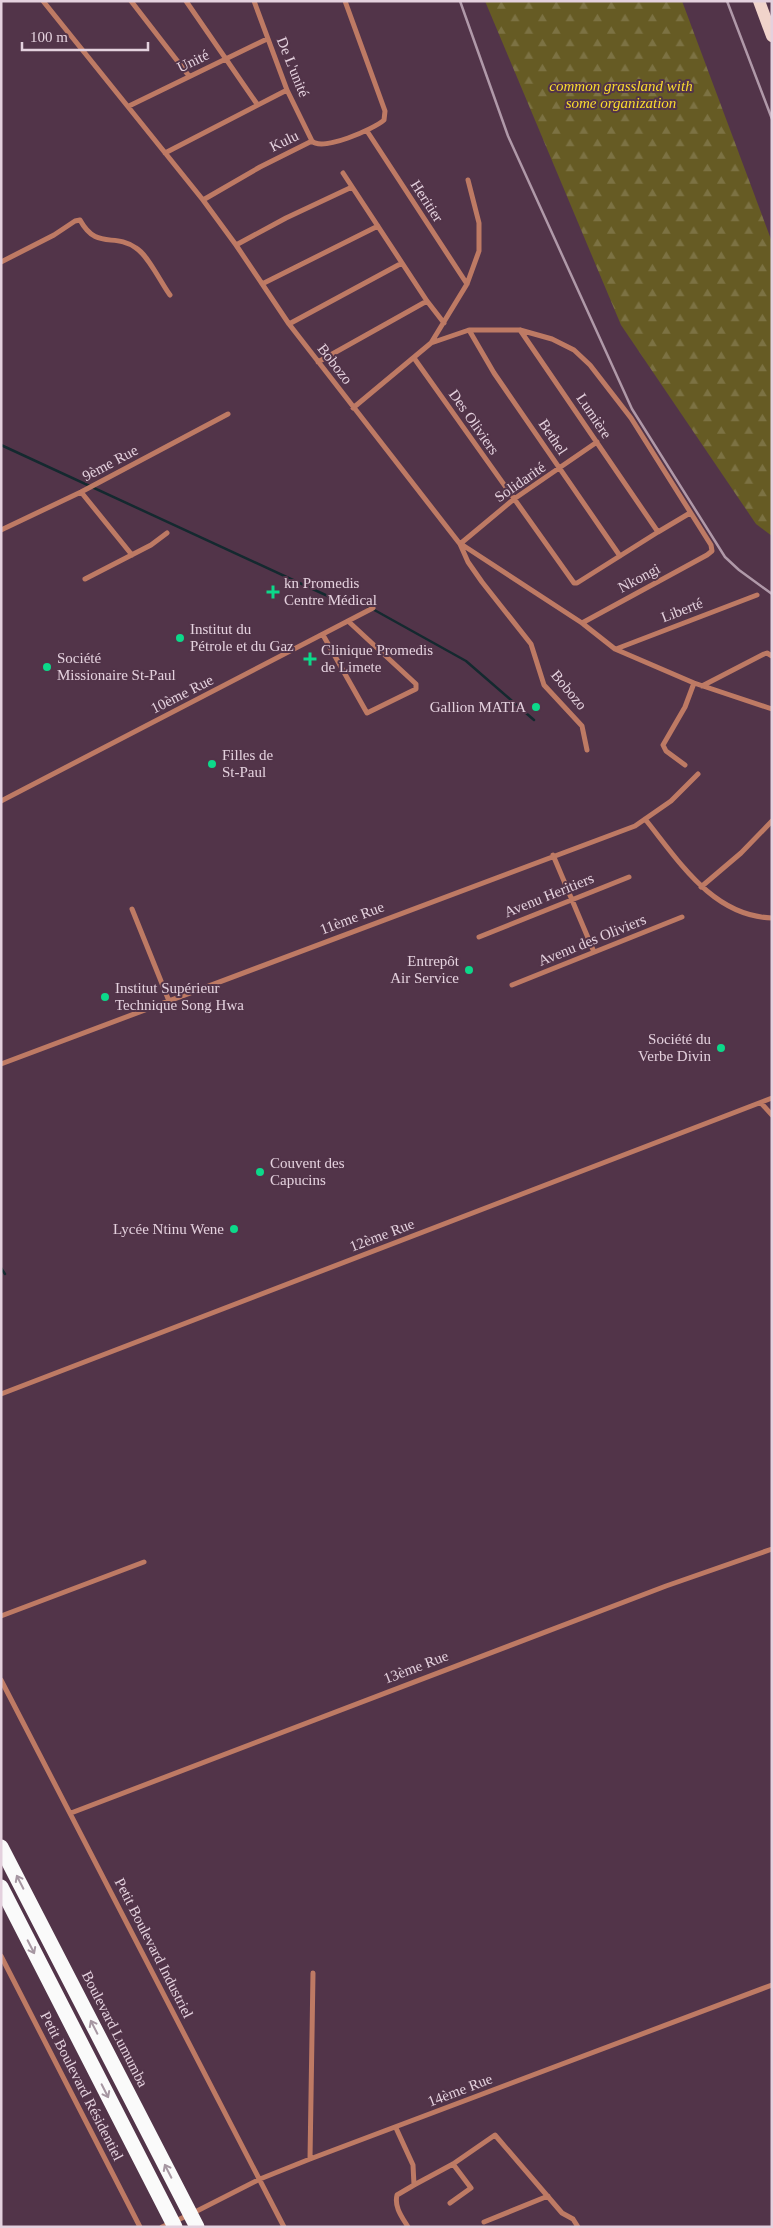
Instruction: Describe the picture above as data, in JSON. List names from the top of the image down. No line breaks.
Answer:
{"streets":{"highway":["Boulevard Lumumba"],"street":["Unité","De L'unité","Kulu","Heritier","Bobozo","Lumière","Des Oliviers","Bethel","9ème Rue","Solidarité","Nkongi","Liberté","10ème Rue","Avenu Heritiers","11ème Rue","Avenu des Oliviers","12ème Rue","13ème Rue","Petit Boulevard Industriel","Petit Boulevard Résidentiel","14ème Rue"]},"crossings":[["Unité","De L'unité"],["Unité","Bobozo"],["De L'unité","Kulu"],["Kulu","Heritier"],["Kulu","Bobozo"],["Bobozo","Solidarité"],["Lumière","Solidarité"],["Des Oliviers","Solidarité"],["Bethel","Solidarité"],["13ème Rue","Petit Boulevard Industriel"],["Petit Boulevard Industriel","14ème Rue"],["Boulevard Lumumba","14ème Rue"]],"parks":["common grassland with some organization"],"places":{"health":["kn Promedis Centre Médical","Clinique Promedis de Limete"],"other":["Institut du Pétrole et du Gaz","Société Missionaire St-Paul","Gallion MATIA","Filles de St-Paul","Entrepôt Air Service","Institut Supérieur Technique Song Hwa","Société du Verbe Divin","Couvent des Capucins","Lycée Ntinu Wene"]},"scale_bar":"100 m"}
